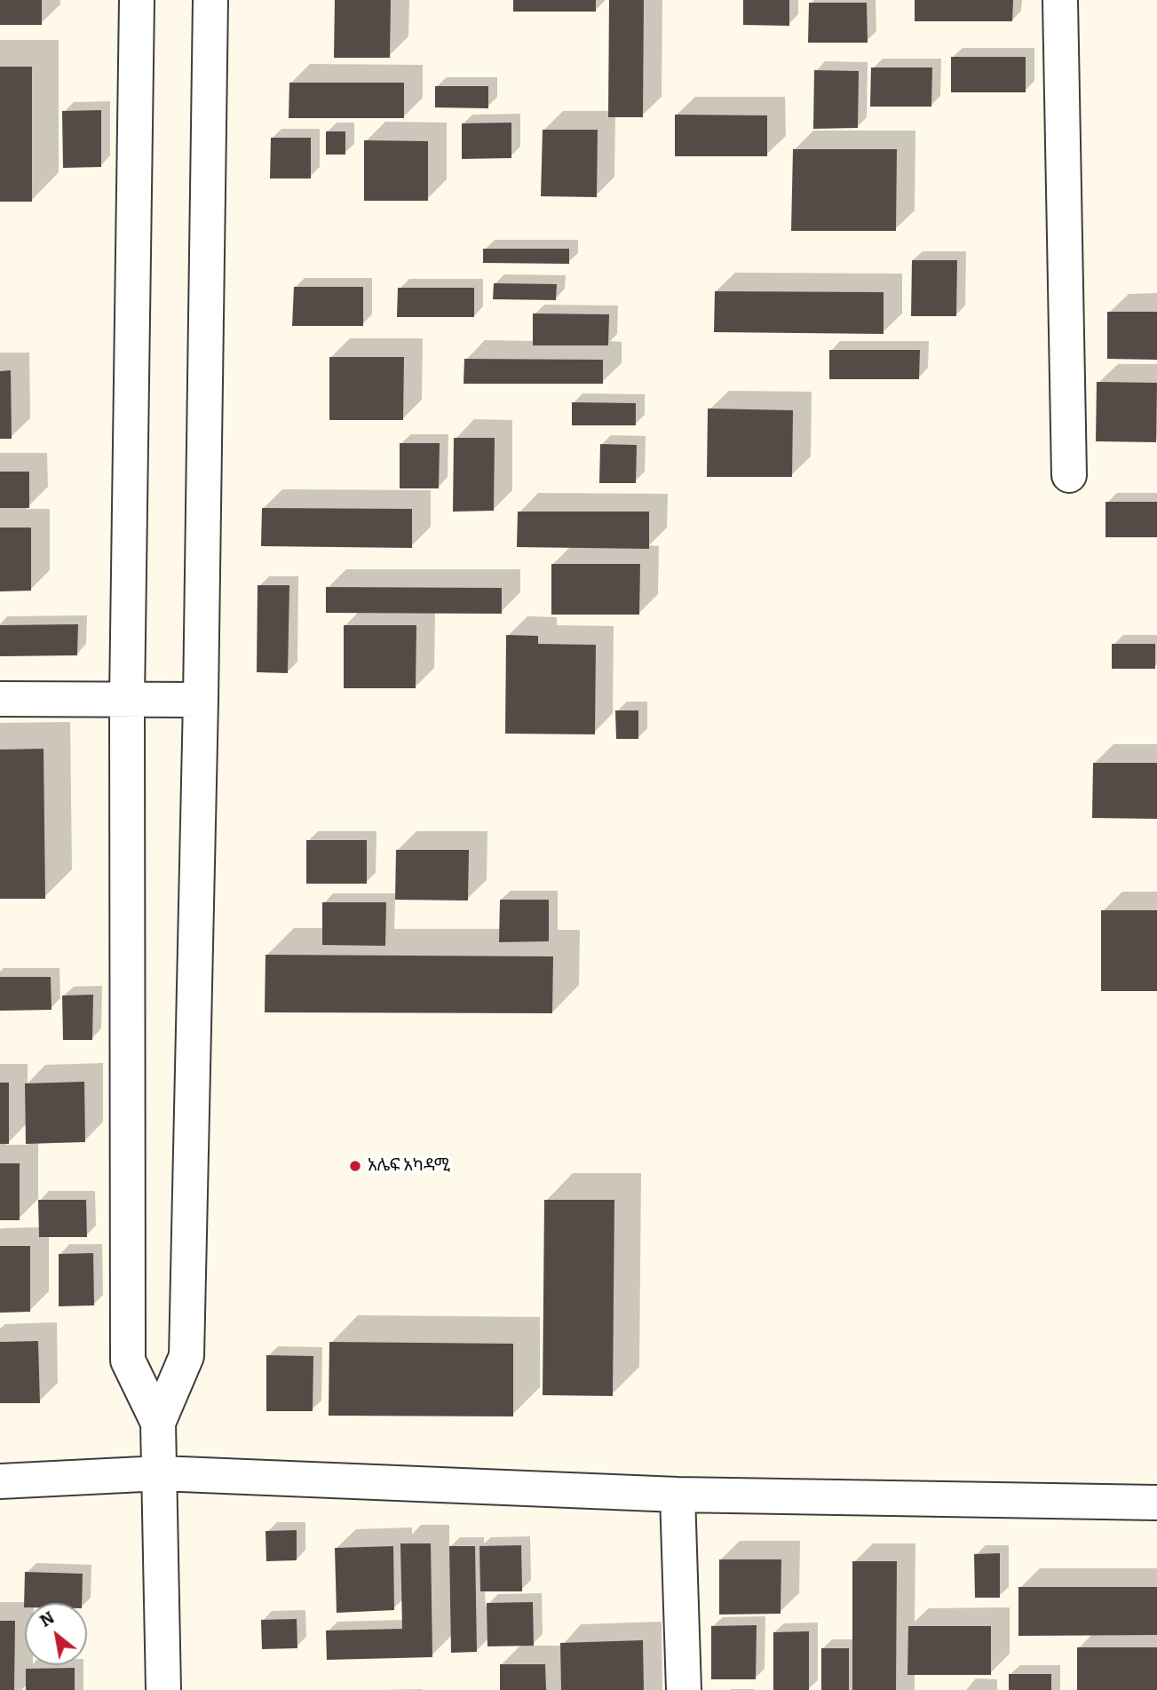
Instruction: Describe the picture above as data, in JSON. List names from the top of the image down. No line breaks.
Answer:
{"places":["አሌፍ አካዳሚ"],"north":"top left"}
